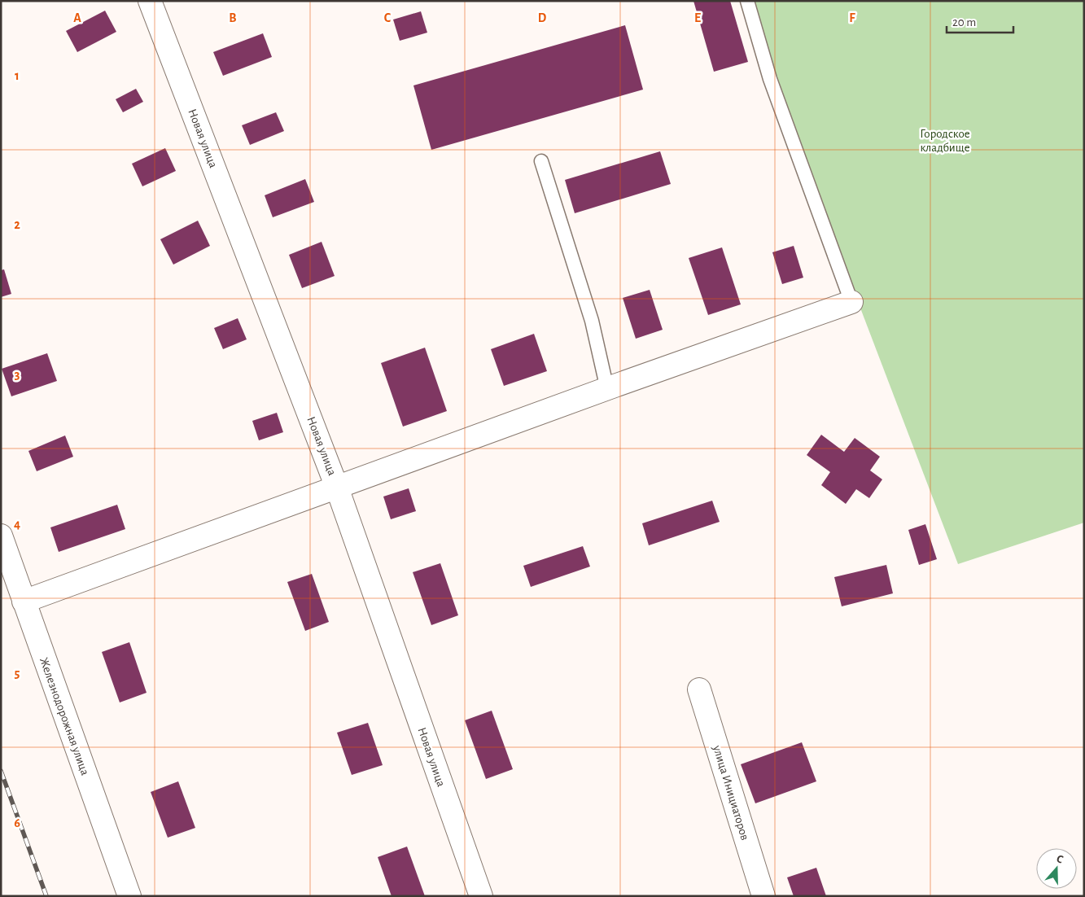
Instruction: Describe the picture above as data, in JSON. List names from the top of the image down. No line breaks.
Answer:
{"streets":{"street":["Новая улица","Железнодорожная улица","улица Инициаторов"]},"parks":["Городское кладбище"],"scale_bar":"20 m","north":"top","grid":{"columns":["A","B","C","D","E","F"],"rows":["1","2","3","4","5","6"]}}
